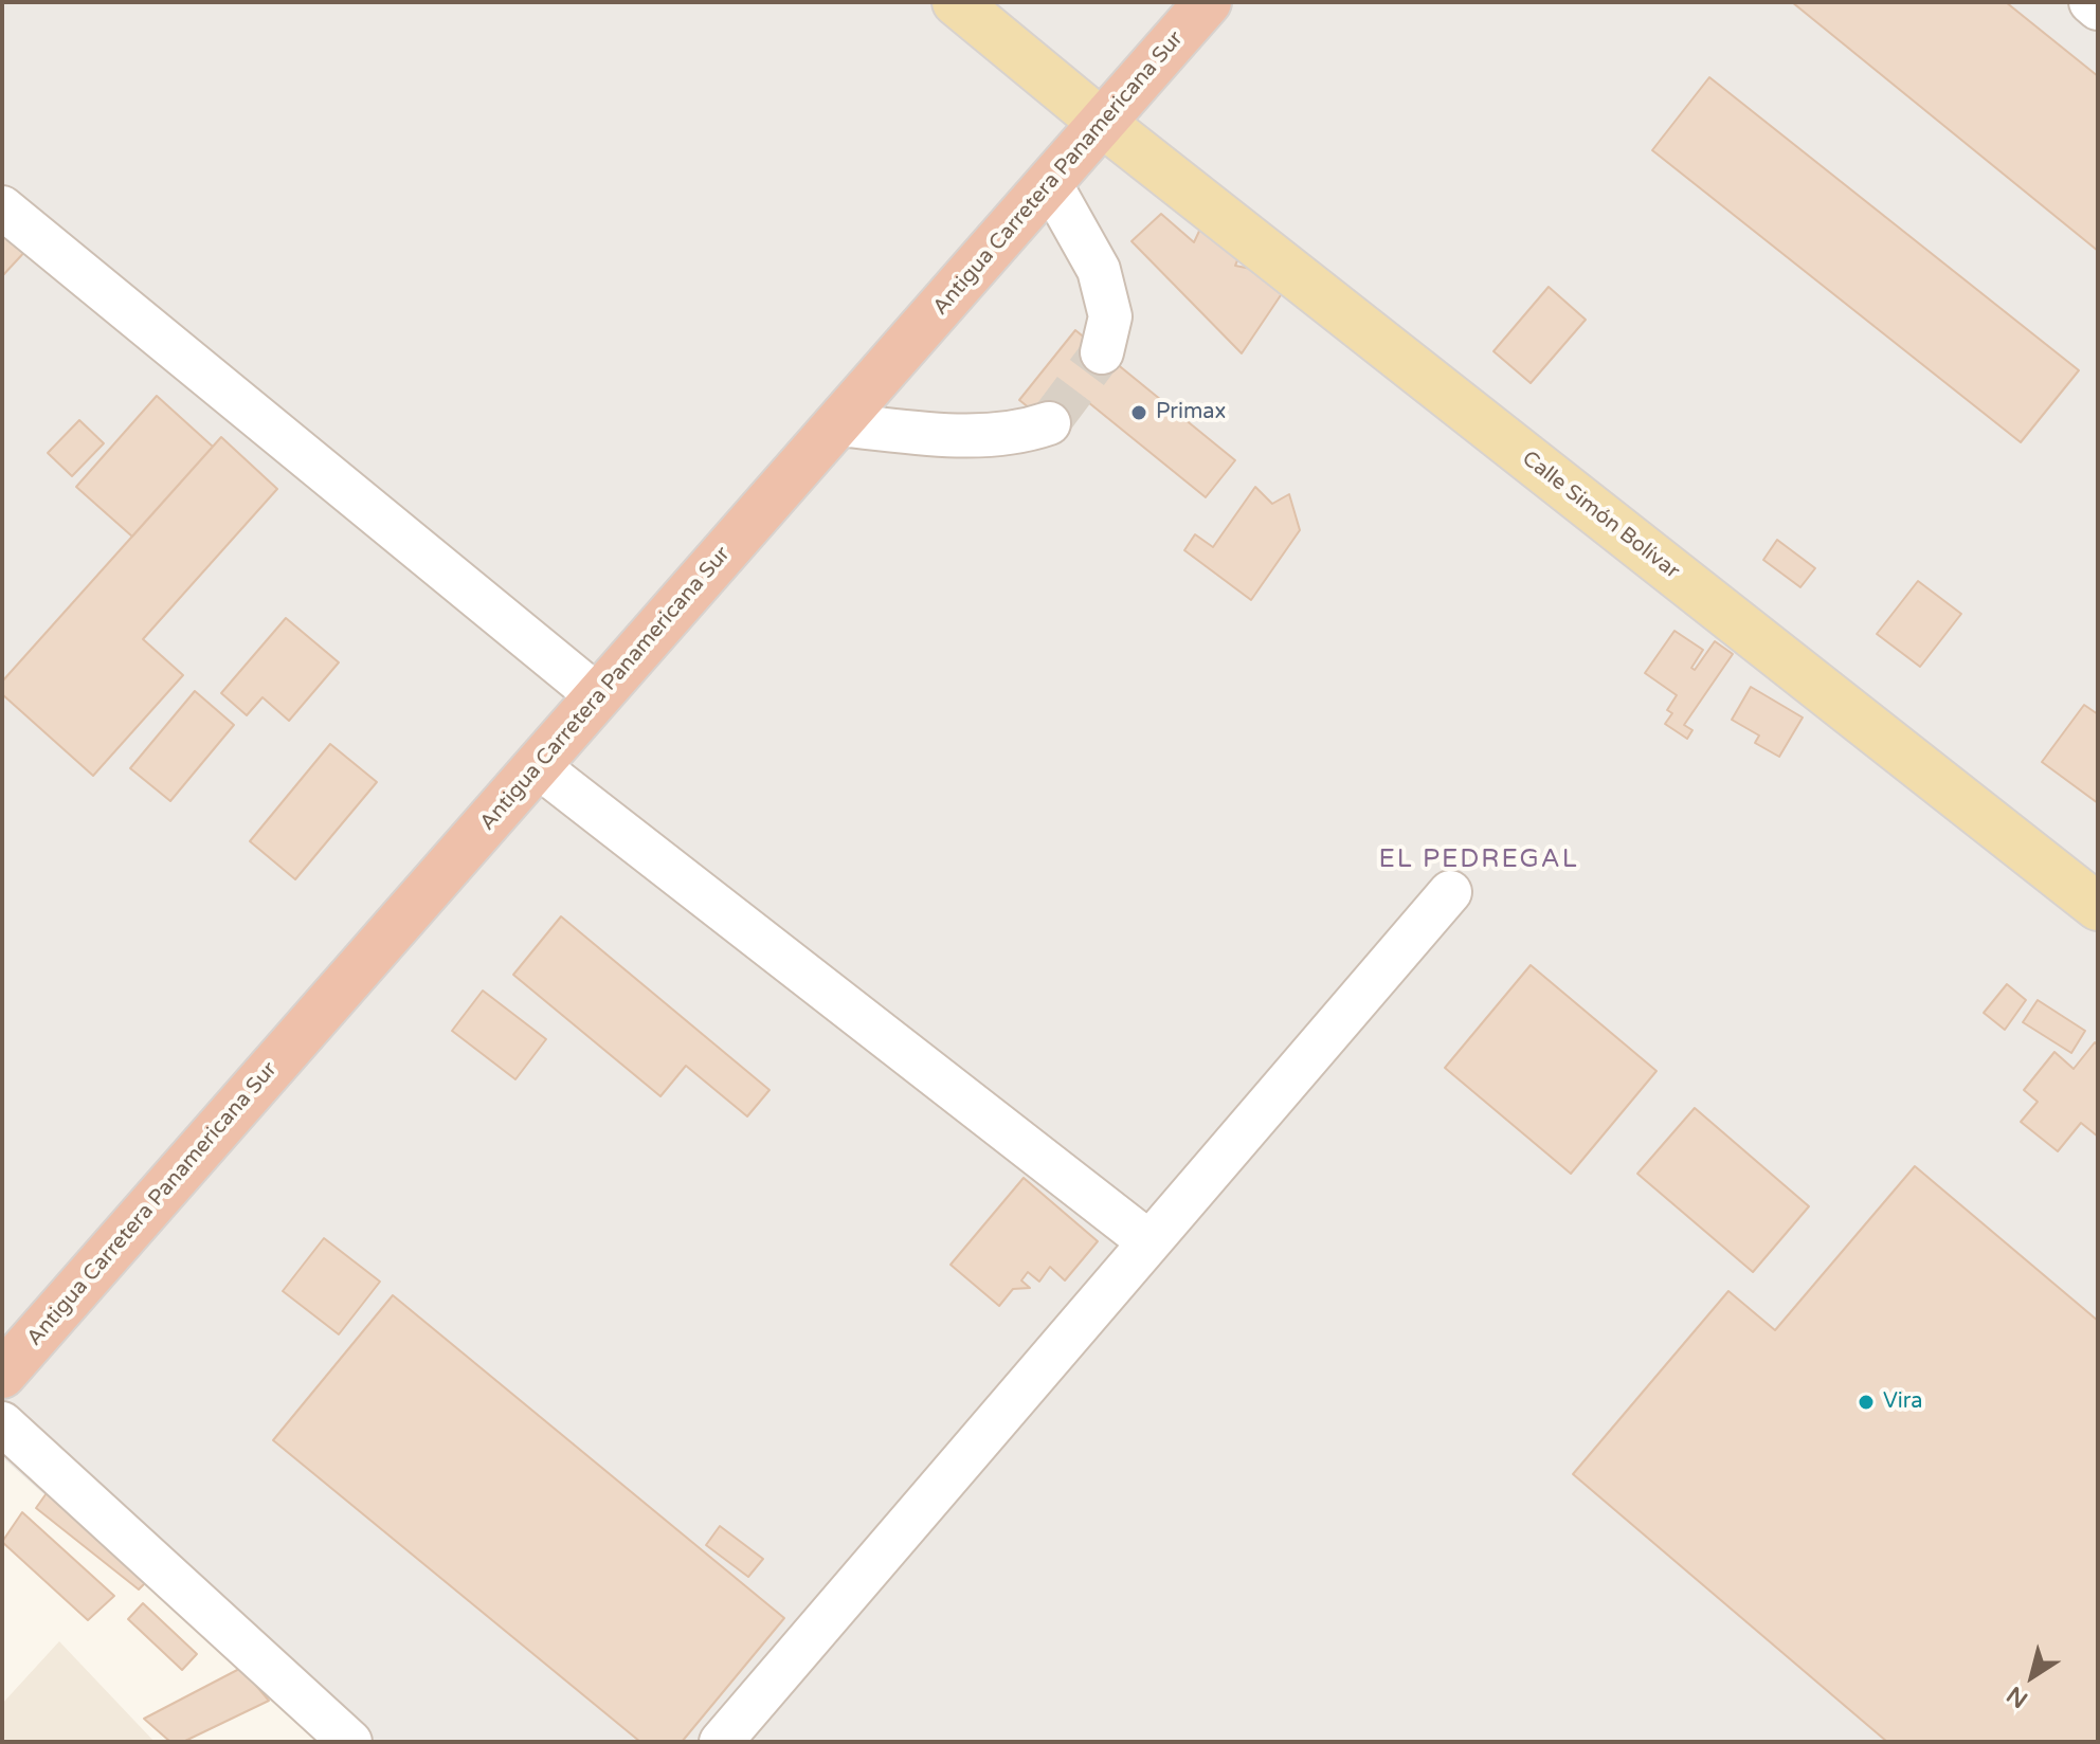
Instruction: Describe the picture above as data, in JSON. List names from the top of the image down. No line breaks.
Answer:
{"streets":{"highway":["Antigua Carretera Panamericana Sur"],"main road":["Calle Simón Bolívar"]},"crossings":[["Antigua Carretera Panamericana Sur","Calle Simón Bolívar"]],"districts":["EL PEDREGAL"],"places":["Primax","Vira"],"north":"bottom left"}
